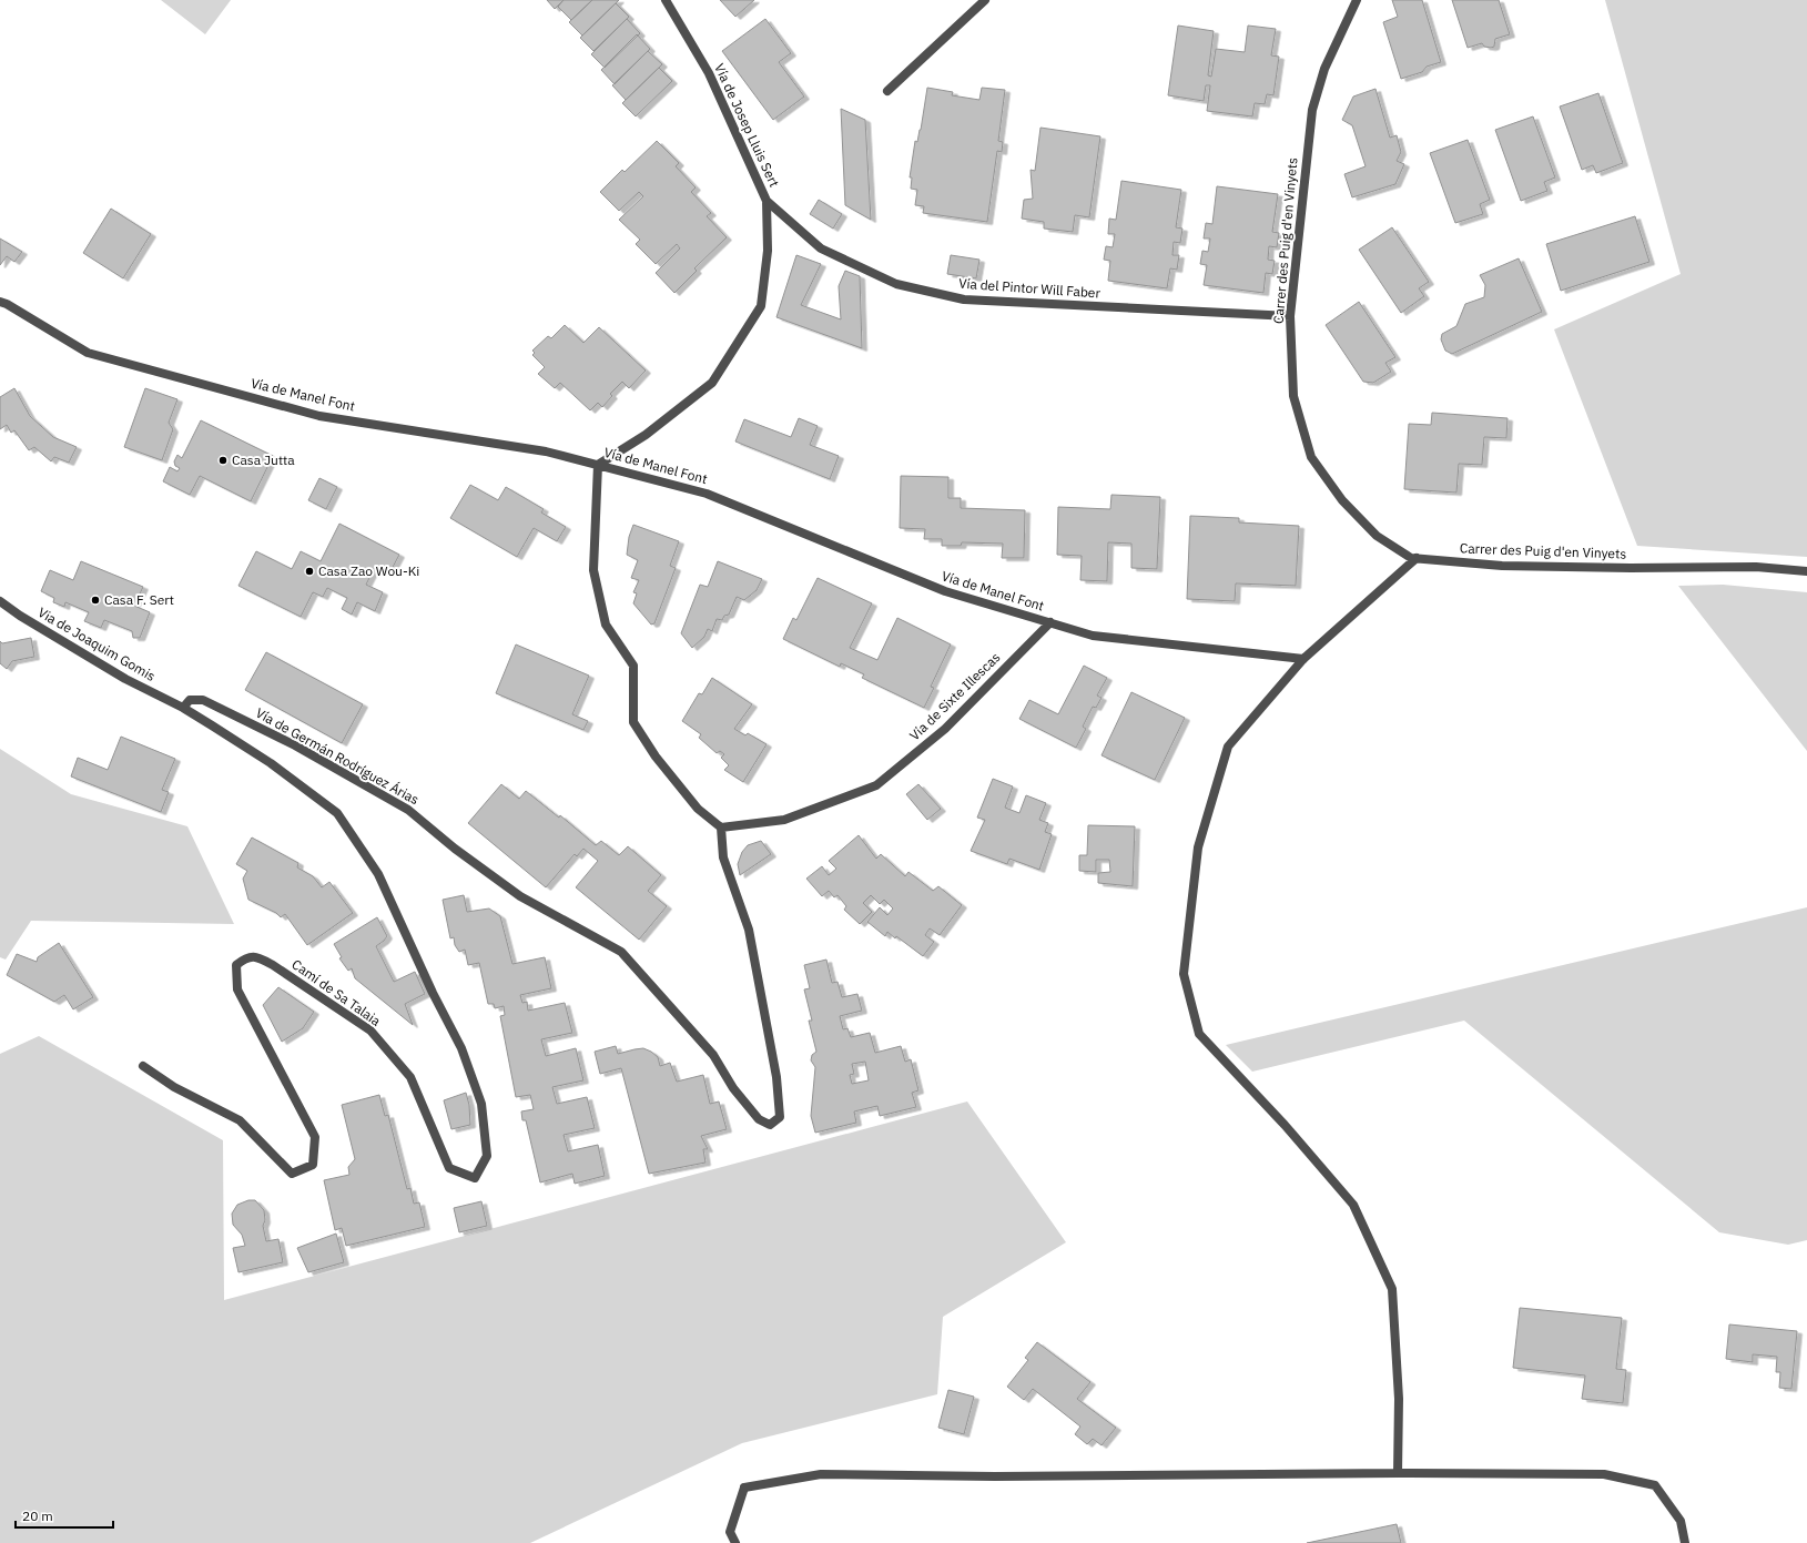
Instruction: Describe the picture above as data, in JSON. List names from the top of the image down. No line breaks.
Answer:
{"streets":{"street":["Vía de Josep Lluis Sert","Carrer des Puig d'en Vinyets","Vía del Pintor Will Faber","Vía de Manel Font","Via de Joaquim Gomis","Vía de Sixte Illescas","Vía de Germán Rodríguez Árias","Camí de Sa Talaia"]},"crossings":[["Vía de Josep Lluis Sert","Vía del Pintor Will Faber"],["Vía de Josep Lluis Sert","Vía de Manel Font"],["Carrer des Puig d'en Vinyets","Vía del Pintor Will Faber"],["Vía de Manel Font","Vía de Sixte Illescas"],["Via de Joaquim Gomis","Vía de Germán Rodríguez Árias"],["Via de Joaquim Gomis","Camí de Sa Talaia"],["Vía de Sixte Illescas","Vía de Germán Rodríguez Árias"],["Vía de Germán Rodríguez Árias","Camí de Sa Talaia"]],"places":["Casa Jutta","Casa Zao Wou-Ki","Casa F. Sert"],"scale_bar":"20 m"}
